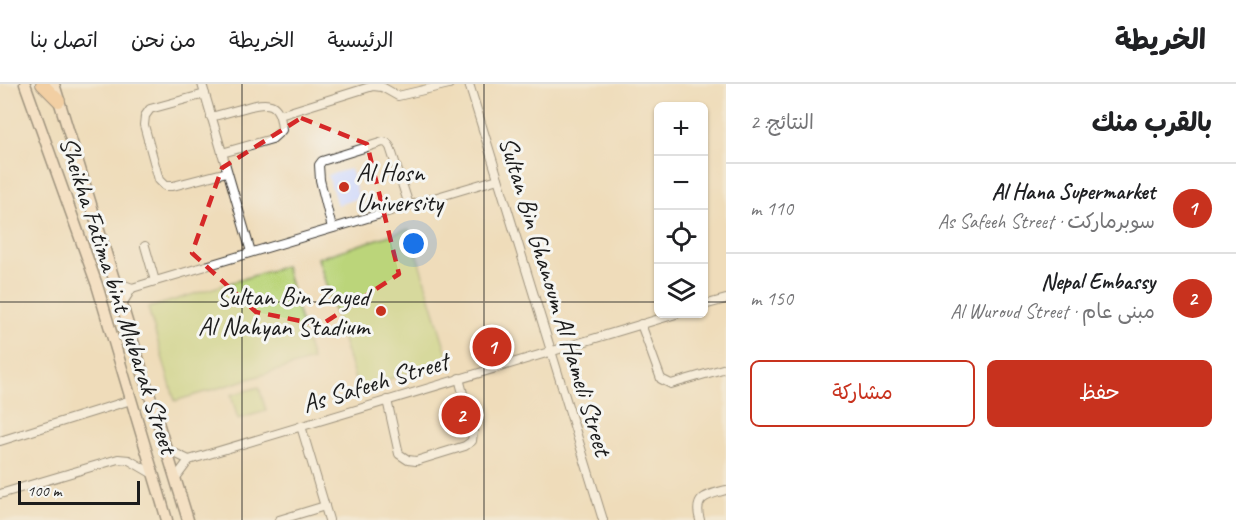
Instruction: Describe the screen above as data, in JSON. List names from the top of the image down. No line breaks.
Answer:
{"streets":{"main road":["Sheikha Fatima bint Mubarak Street"],"street":["Sultan Bin Ghanoum Al Hameli Street","As Safeeh Street"]},"crossings":[["Sultan Bin Ghanoum Al Hameli Street","As Safeeh Street"]],"places":["Al Hosn University","Sultan Bin Zayed Al Nahyan Stadium"],"scale_bar":"100 m","page":{"header":"الخريطة","nav":["الرئيسية","الخريطة","من نحن","اتصل بنا"],"heading":["بالقرب منك","النتائج: 2"],"map_buttons":["+","−"],"list":[{"mark":"1","name":"Al Hana Supermarket","note":"سوبرماركت · As Safeeh Street","value":"110 m"},{"mark":"2","name":"Nepal Embassy","note":"مبنى عام · Al Wuroud Street","value":"150 m"}],"pins":["1","2"],"buttons":["حفظ","مشاركة"],"scale":"100 m"}}
